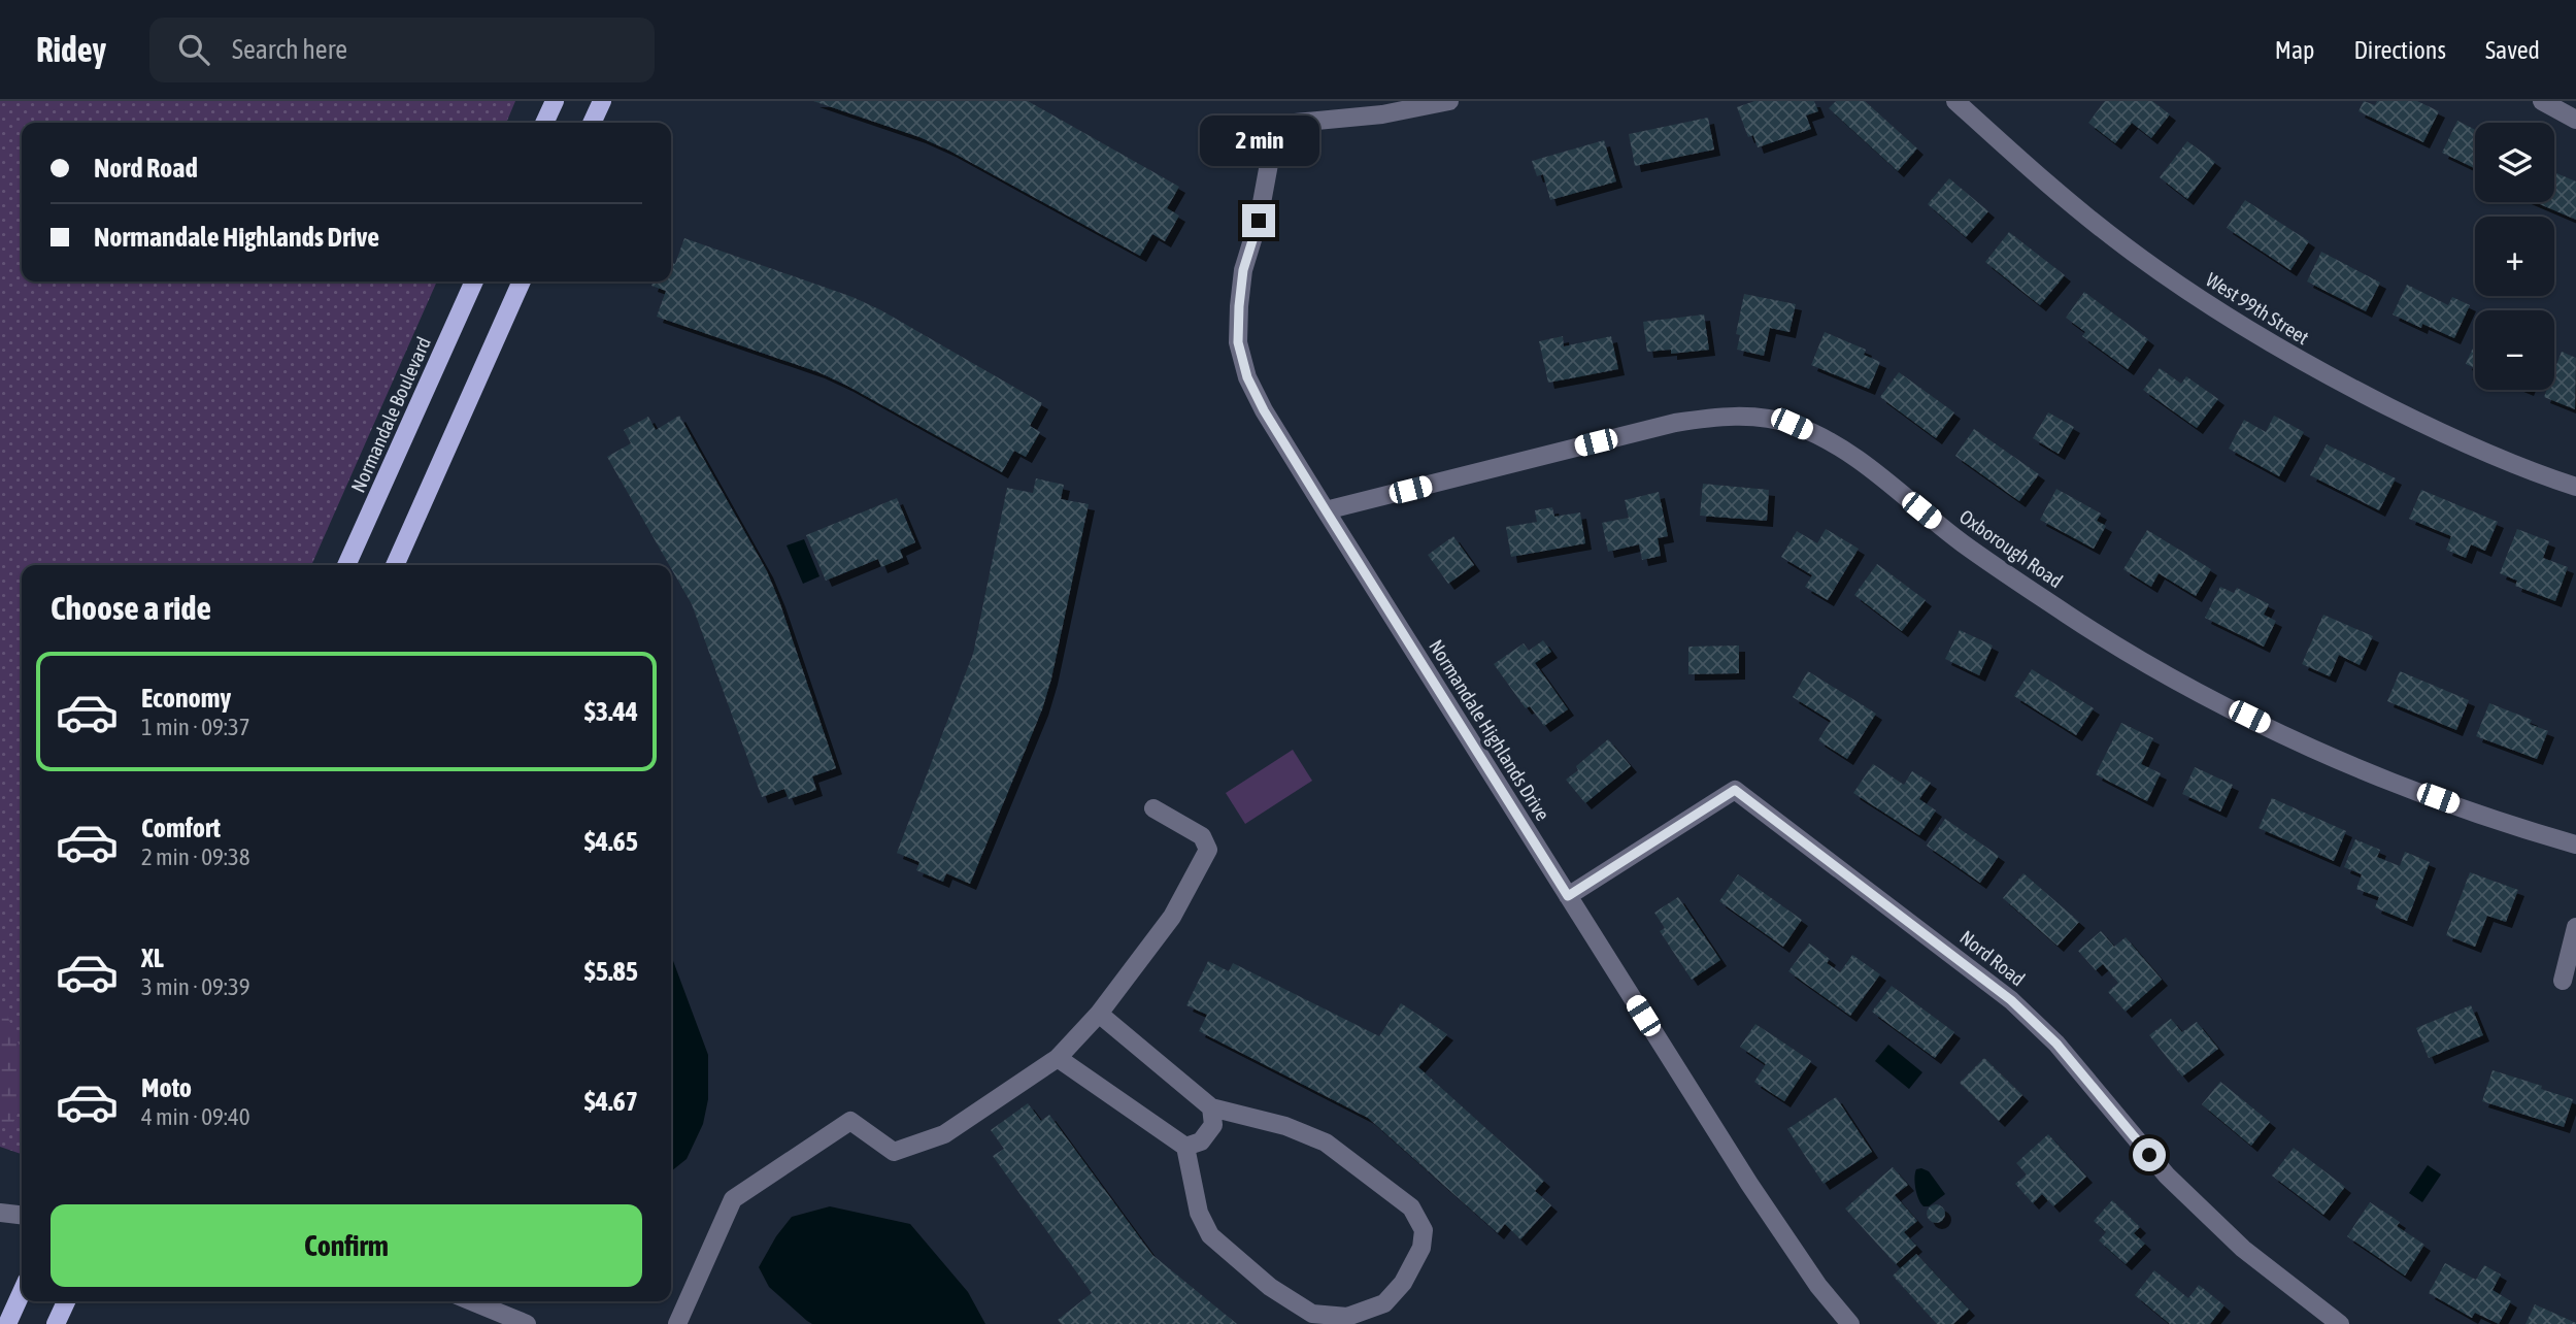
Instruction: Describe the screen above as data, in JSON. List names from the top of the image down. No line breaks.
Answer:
{"streets":{"main road":["Normandale Boulevard"],"street":["West 99th Street","Oxborough Road","Normandale Highlands Drive","Nord Road"]},"crossings":[["Oxborough Road","Normandale Highlands Drive"],["Normandale Highlands Drive","Nord Road"]],"page":{"header":"Ridey","search":"Search here","nav":["Map","Directions","Saved"],"bubble":"2 min","map_buttons":["+","−"],"banner":["Nord Road","Normandale Highlands Drive"],"heading":"Choose a ride","list":[{"name":"Economy","note":"1 min · 09:37","value":"$3.44"},{"name":"Comfort","note":"2 min · 09:38","value":"$4.65"},{"name":"XL","note":"3 min · 09:39","value":"$5.85"},{"name":"Moto","note":"4 min · 09:40","value":"$4.67"}],"buttons":"Confirm"}}
